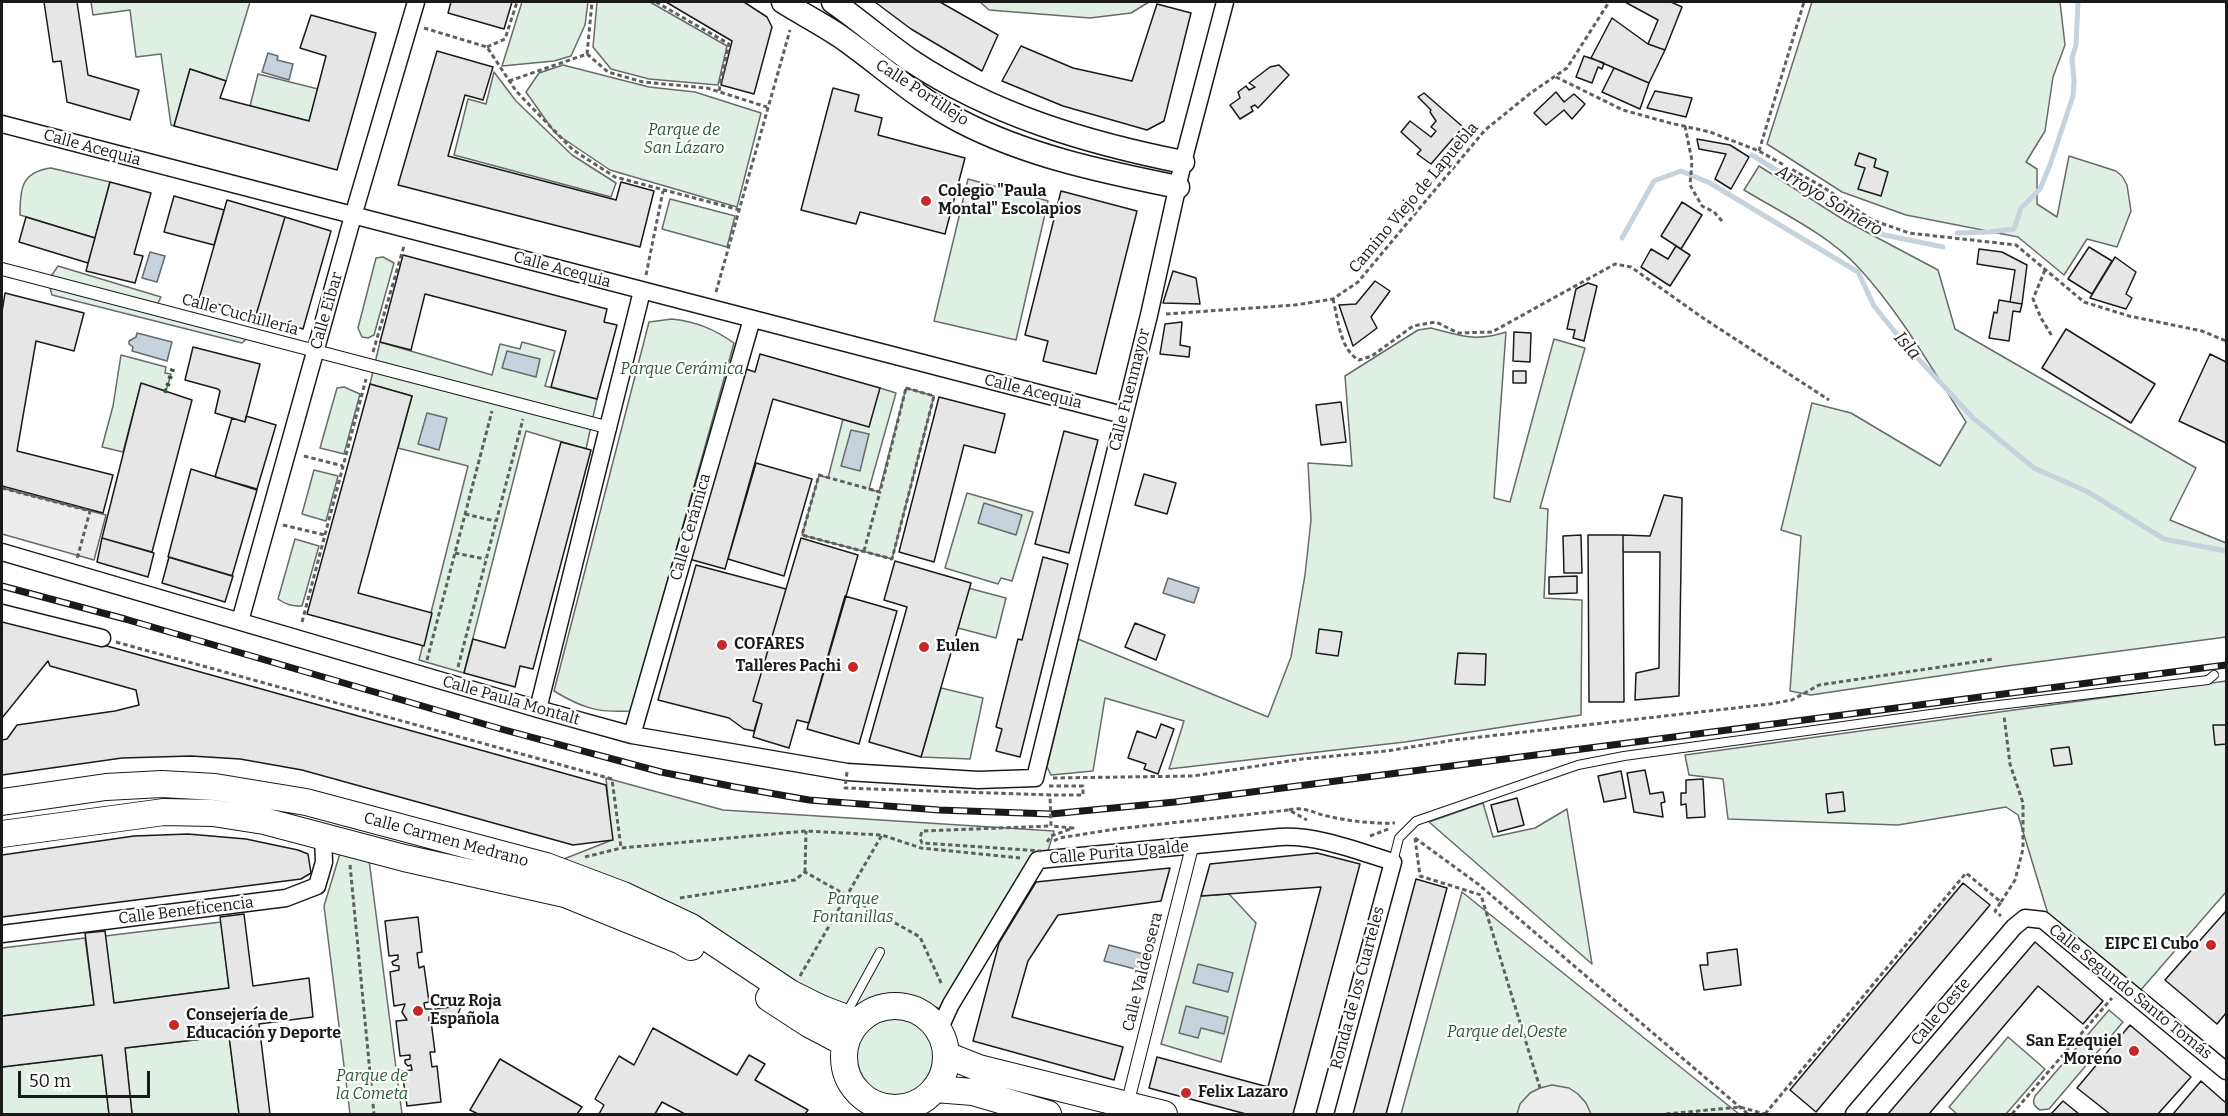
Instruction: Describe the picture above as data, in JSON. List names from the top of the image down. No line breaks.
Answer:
{"streets":{"main road":["Calle Portillejo","Calle Carmen Medrano"],"street":["Calle Acequia","Calle Eibar","Calle Cuchillería","Calle Fuenmayor","Calle Cerámica","Calle Paula Montalt","Calle Purita Ugalde","Calle Beneficencia","Calle Valdeosera","Ronda de los Cuarteles","Calle Segundo Santo Tomás","Calle Oeste"],"path":["Camino Viejo de Lapuebla"]},"crossings":[["Calle Portillejo","Calle Fuenmayor"],["Calle Acequia","Calle Eibar"],["Calle Acequia","Calle Fuenmayor"],["Calle Acequia","Calle Cerámica"],["Camino Viejo de Lapuebla","Calle Fuenmayor"],["Calle Eibar","Calle Cuchillería"],["Calle Eibar","Calle Paula Montalt"],["Calle Fuenmayor","Calle Paula Montalt"],["Calle Cerámica","Calle Paula Montalt"],["Calle Carmen Medrano","Calle Purita Ugalde"],["Calle Carmen Medrano","Calle Beneficencia"],["Calle Purita Ugalde","Calle Valdeosera"],["Calle Purita Ugalde","Ronda de los Cuarteles"],["Calle Segundo Santo Tomás","Calle Oeste"]],"water":["Arroyo Somero","Isla"],"parks":["Parque de San Lázaro","Parque Cerámica","Parque Fontanillas","Parque del Oeste","Parque de la Cometa"],"places":["Colegio \"Paula Montal\" Escolapios","COFARES","Eulen","Talleres Pachi","EIPC El Cubo","Cruz Roja Española","Consejería de Educación y Deporte","San Ezequiel Moreno","Felix Lazaro"],"scale_bar":"50 m"}
